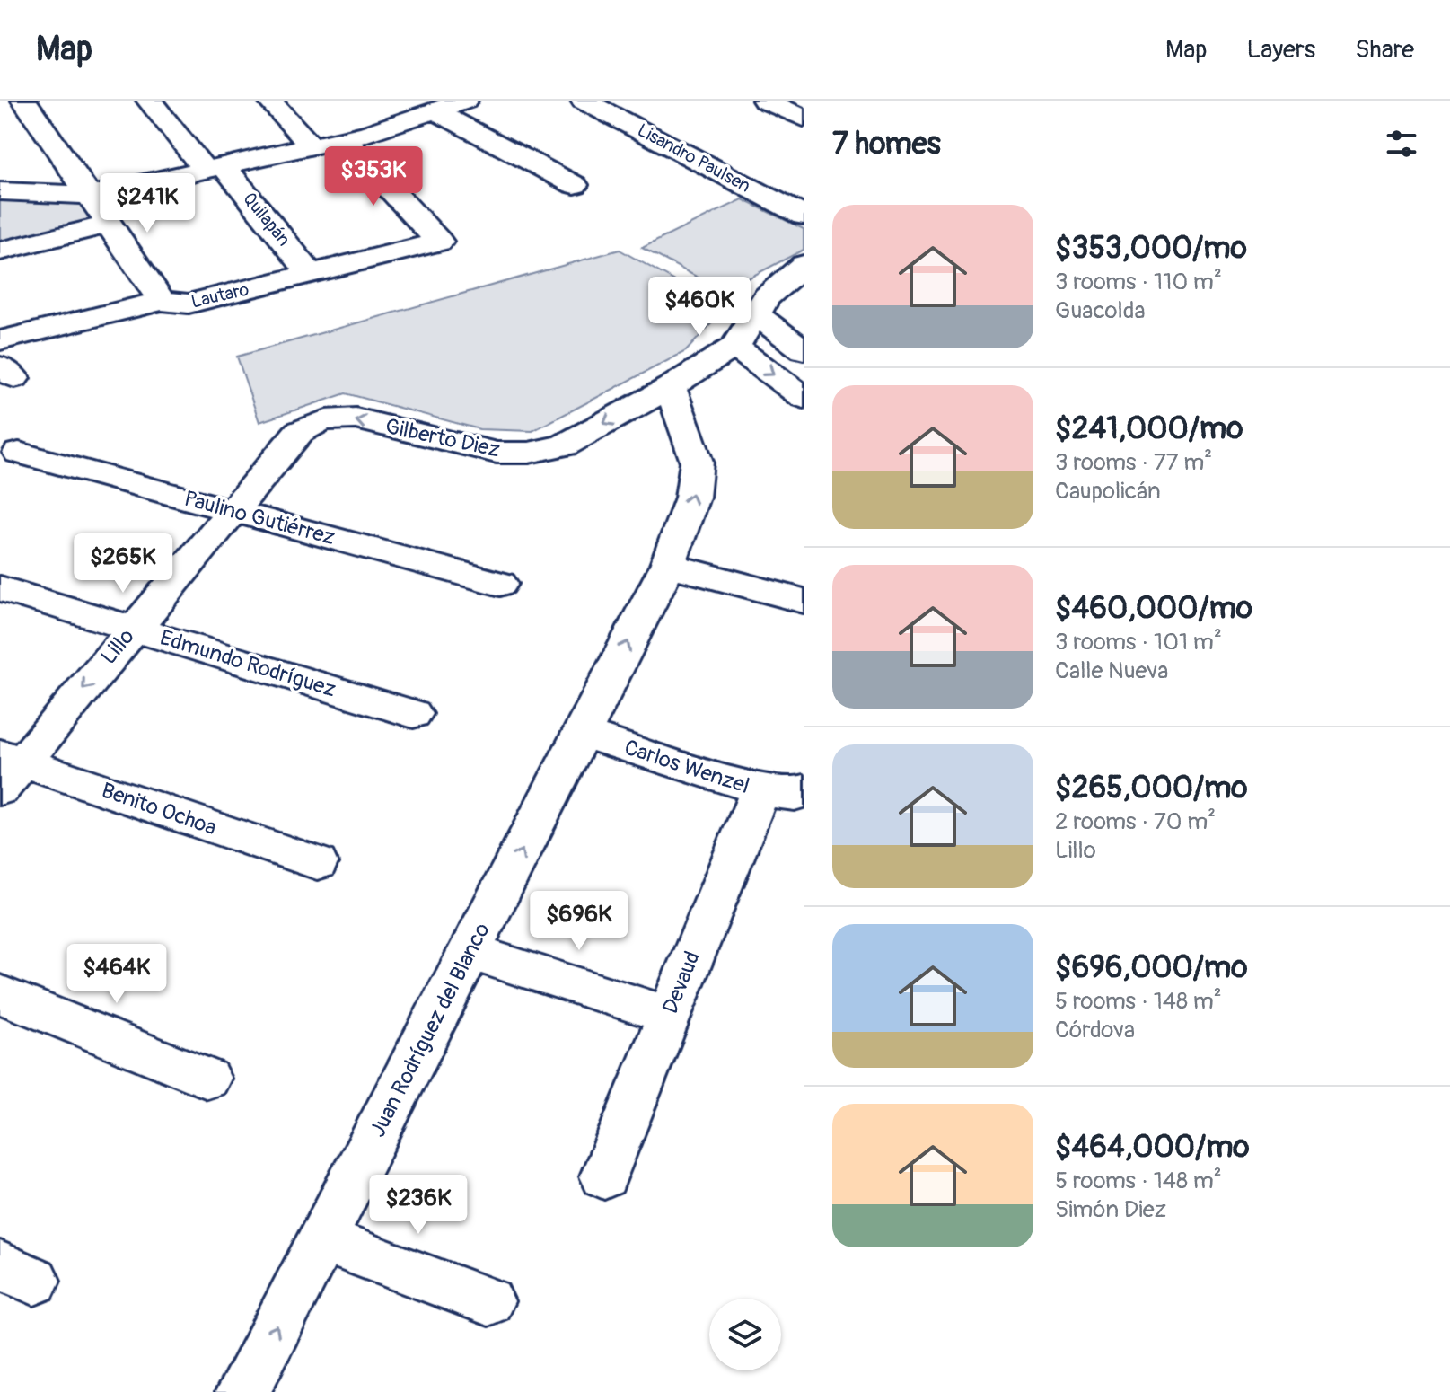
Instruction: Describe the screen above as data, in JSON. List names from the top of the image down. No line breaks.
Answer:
{"streets":{"street":["Lisandro Paulsen","Quilapán","Lautaro","Gilberto Diez","Paulino Gutiérrez","Lillo","Edmundo Rodríguez","Carlos Wenzel","Benito Ochoa","Devaud","Juan Rodríguez del Blanco"]},"crossings":[["Quilapán","Lautaro"],["Gilberto Diez","Lillo"],["Gilberto Diez","Juan Rodríguez del Blanco"],["Paulino Gutiérrez","Lillo"],["Lillo","Edmundo Rodríguez"],["Lillo","Benito Ochoa"],["Carlos Wenzel","Devaud"],["Carlos Wenzel","Juan Rodríguez del Blanco"]],"one_way":["Lillo","Juan Rodríguez del Blanco"],"page":{"header":"Map","nav":["Map","Layers","Share"],"heading":"7 homes","price":["$353K","$241K","$460K","$265K","$696K","$464K","$236K"],"list":[{"name":"$353,000/mo","note":"3 rooms · 110 m² · Guacolda"},{"name":"$241,000/mo","note":"3 rooms · 77 m² · Caupolicán"},{"name":"$460,000/mo","note":"3 rooms · 101 m² · Calle Nueva"},{"name":"$265,000/mo","note":"2 rooms · 70 m² · Lillo"},{"name":"$696,000/mo","note":"5 rooms · 148 m² · Córdova"},{"name":"$464,000/mo","note":"5 rooms · 148 m² · Simón Diez"}]}}
